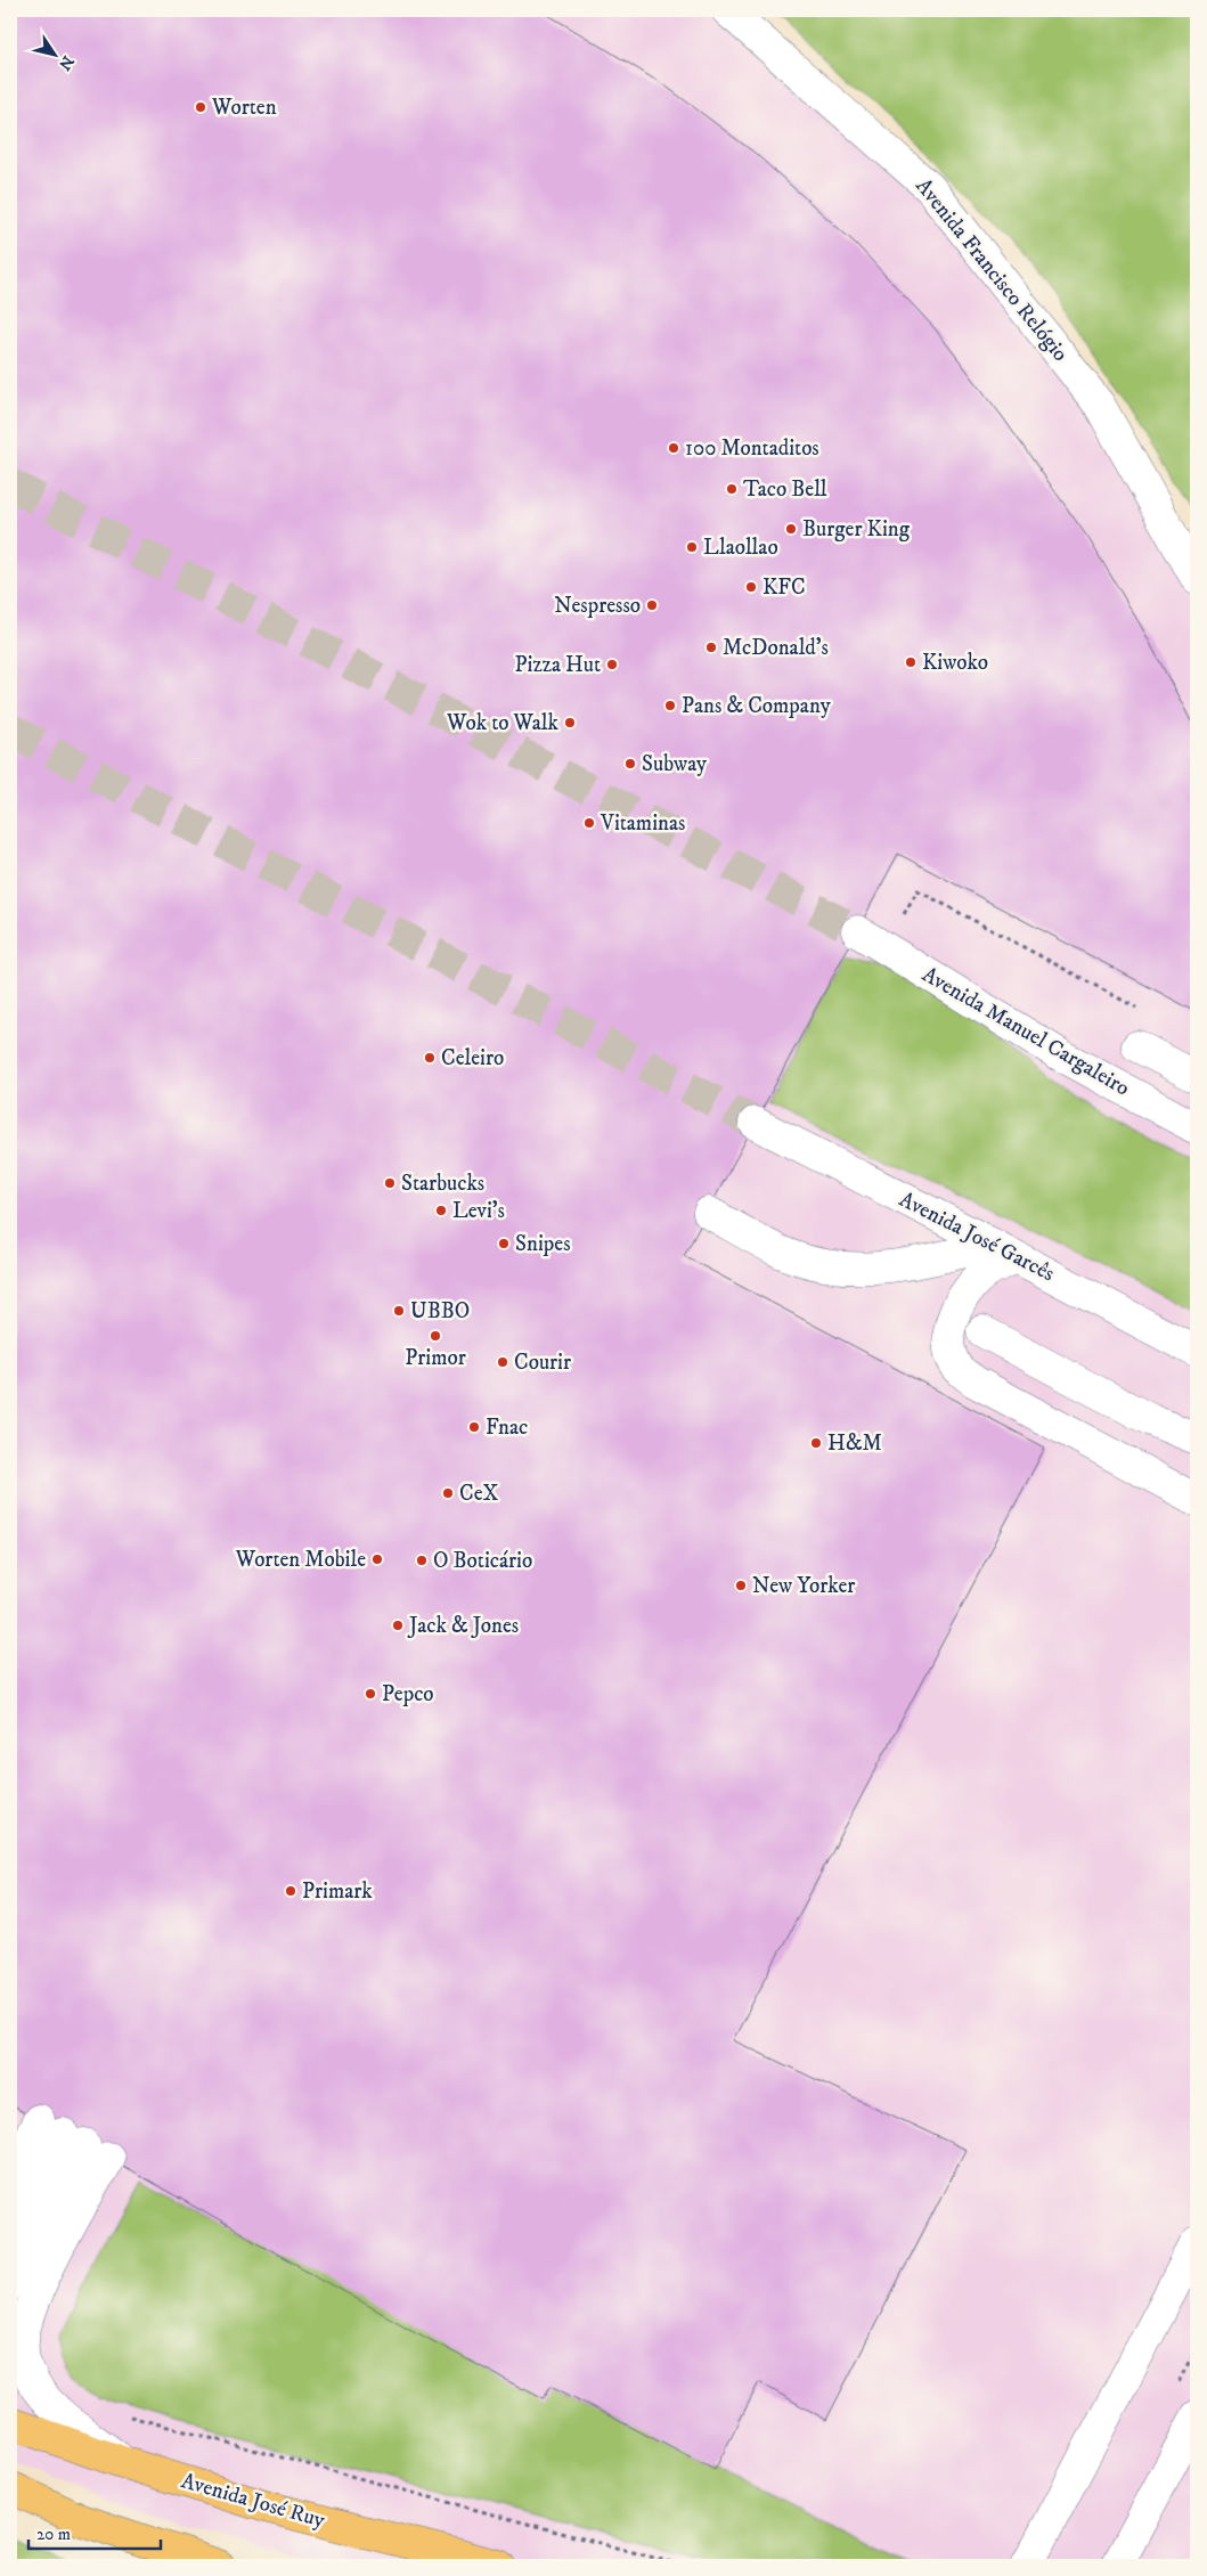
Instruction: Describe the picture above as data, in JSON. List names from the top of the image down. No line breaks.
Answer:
{"streets":{"main road":["Avenida José Ruy"],"street":["Avenida Francisco Relógio","Avenida Manuel Cargaleiro","Avenida José Garcês"]},"places":["Worten","100 Montaditos","Taco Bell","Burger King","Llaollao","KFC","Nespresso","McDonald's","Kiwoko","Pizza Hut","Pans & Company","Wok to Walk","Subway","Vitaminas","Celeiro","Starbucks","Levi's","Snipes","UBBO","Primor","Courir","Fnac","H&M","CeX","Worten Mobile","O Boticário","New Yorker","Jack & Jones","Pepco","Primark"],"scale_bar":"20 m","north":"bottom right"}
